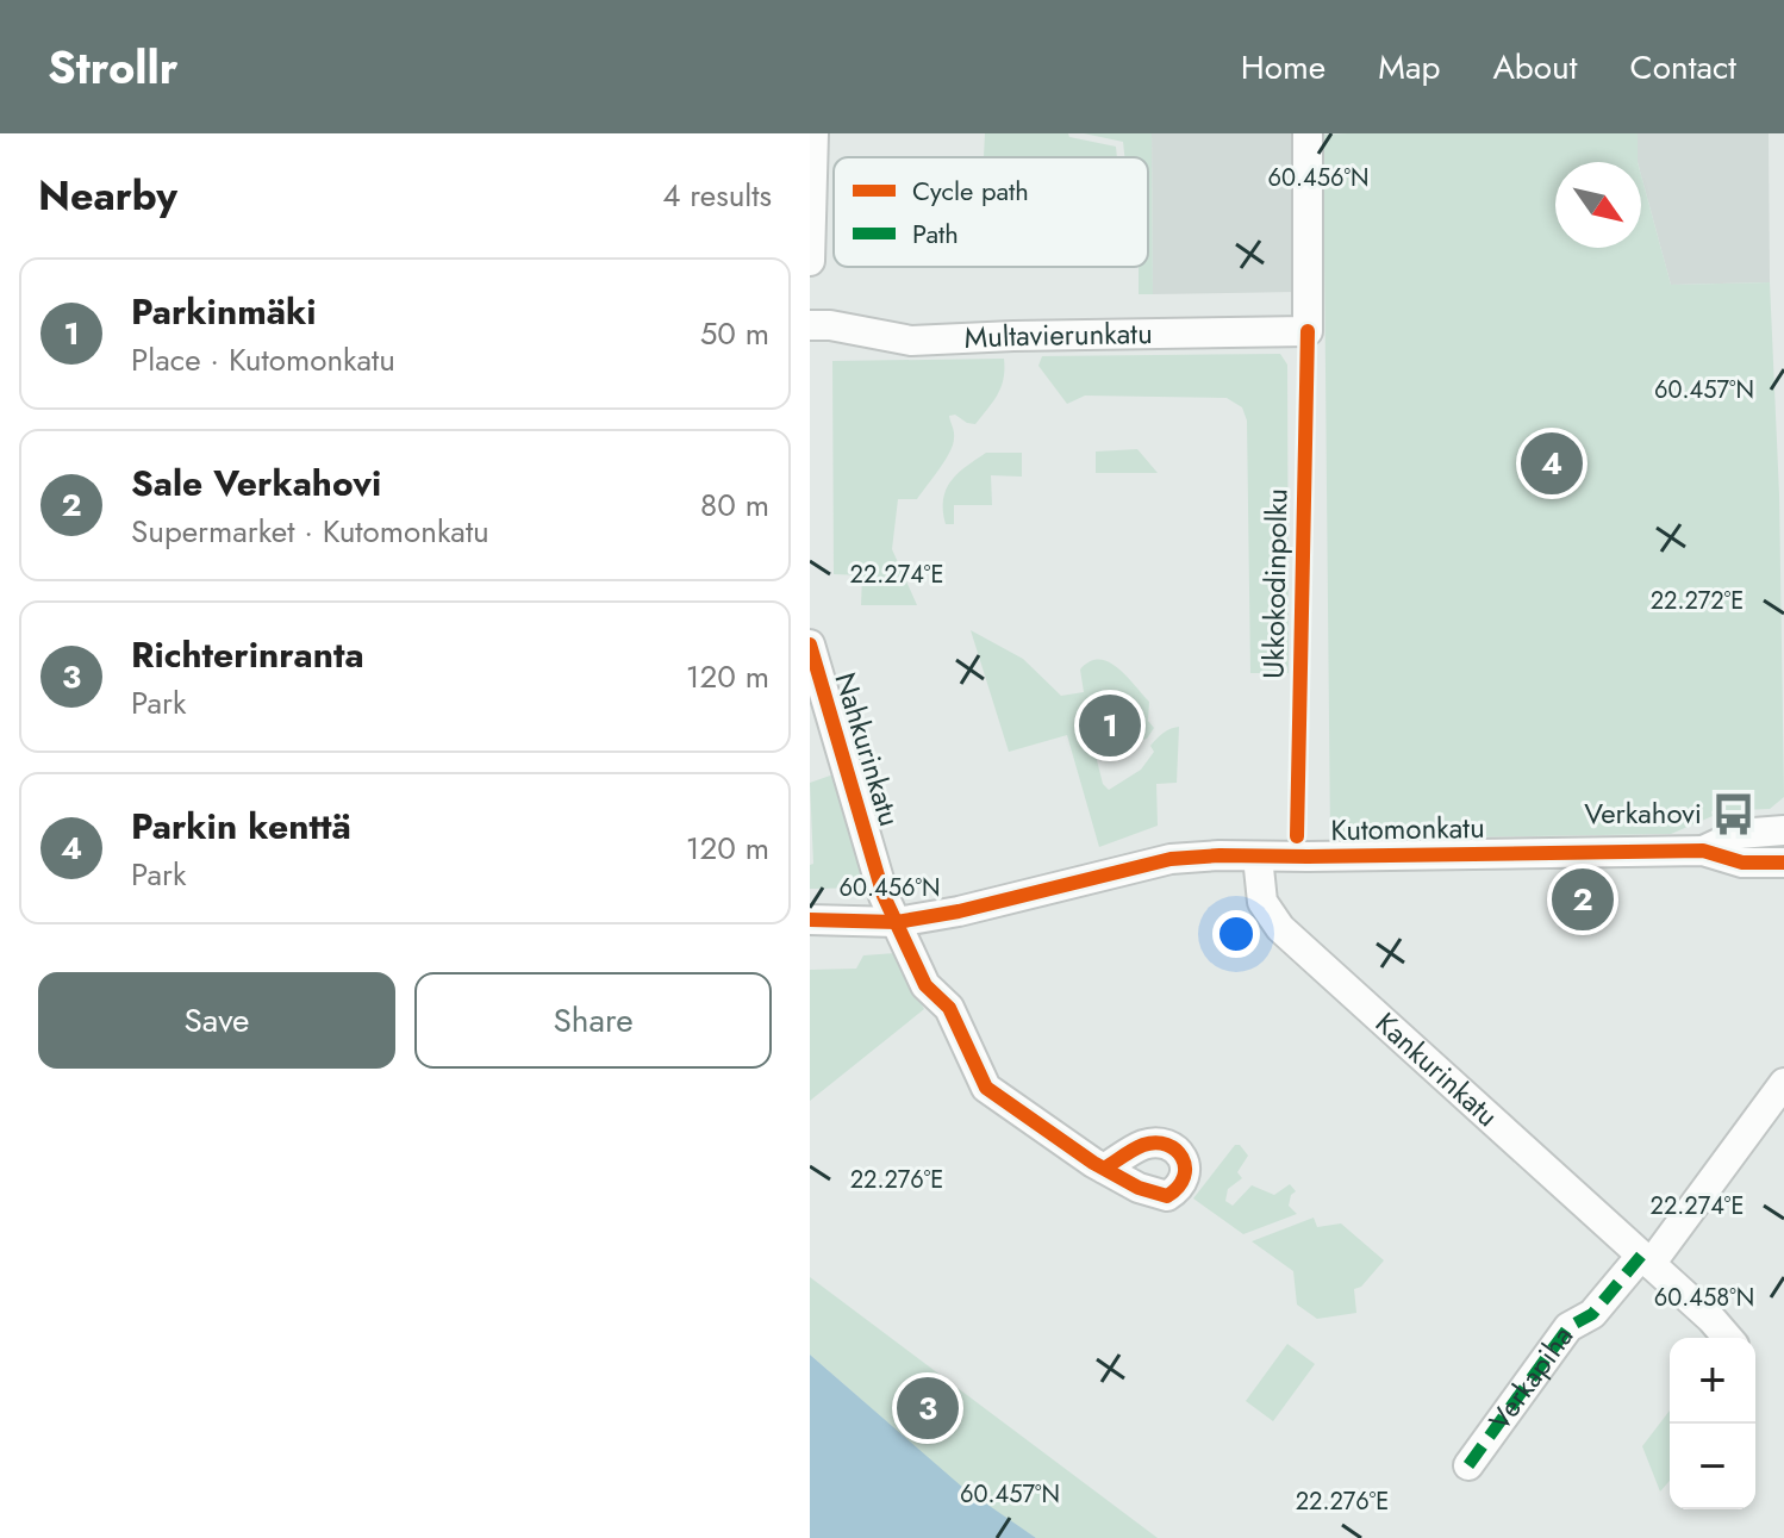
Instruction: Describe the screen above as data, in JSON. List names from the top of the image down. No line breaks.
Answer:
{"streets":{"street":["Multavierunkatu","Nahkurinkatu","Kutomonkatu","Kankurinkatu","Verkapiha"],"cycle path":["Ukkokodinpolku"]},"crossings":[["Nahkurinkatu","Kutomonkatu"],["Kutomonkatu","Kankurinkatu"],["Kankurinkatu","Verkapiha"]],"places":{"bus stop":["Verkahovi"]},"legend":["Cycle path","Path"],"north":"bottom right","page":{"header":"Strollr","nav":["Home","Map","About","Contact"],"heading":["Nearby","4 results"],"list":[{"mark":"1","name":"Parkinmäki","note":"Place · Kutomonkatu","value":"50 m"},{"mark":"2","name":"Sale Verkahovi","note":"Supermarket · Kutomonkatu","value":"80 m"},{"mark":"3","name":"Richterinranta","note":"Park","value":"120 m"},{"mark":"4","name":"Parkin kenttä","note":"Park","value":"120 m"}],"pins":["4","1","2","3"],"buttons":["Save","Share"],"map_buttons":["+","−"]},"coordinates":["60.456°N","60.457°N","22.274°E","22.272°E","22.276°E","60.458°N"]}
